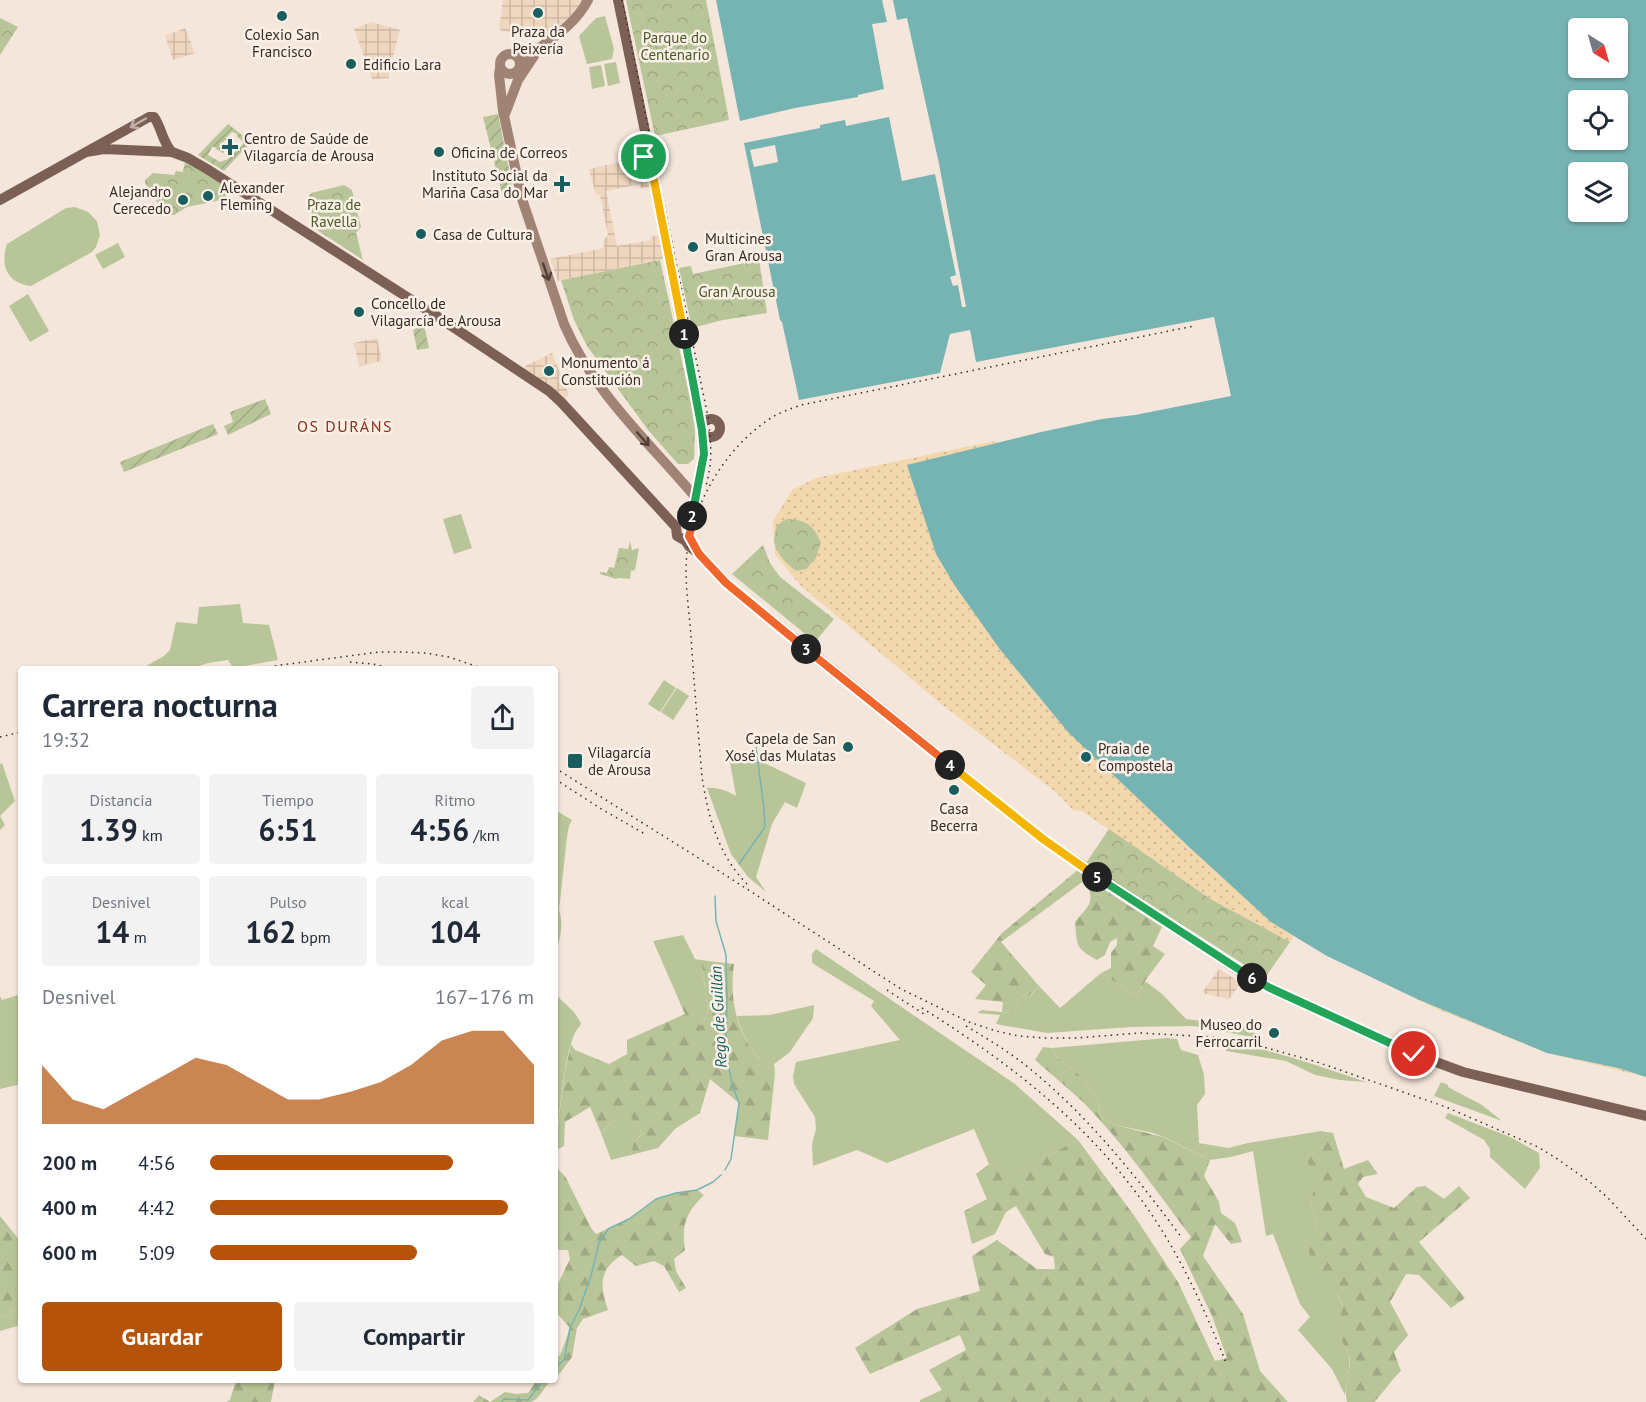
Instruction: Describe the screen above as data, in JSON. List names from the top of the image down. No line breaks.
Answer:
{"districts":["OS DURÁNS"],"water":["Rego de Guillán"],"parks":["Parque do Centenario","Praza de Ravella","Gran Arousa"],"places":{"other":["Praza da Peixería","Colexio San Francisco","Edificio Lara","Oficina de Correos","Alexander Fleming","Alejandro Cerecedo","Casa de Cultura","Multicines Gran Arousa","Concello de Vilagarcía de Arousa","Monumento á Constitución","Capela de San Xosé das Mulatas","Praia de Compostela","Casa Becerra","Museo do Ferrocarril"],"health":["Centro de Saúde de Vilagarcía de Arousa","Instituto Social da Mariña Casa do Mar"],"transit":["Vilagarcía de Arousa"]},"north":"bottom right","page":{"pins":["1","2","3","4","5","6"],"heading":["Carrera nocturna","19:32"],"stats":[["Distancia","1.39 km"],["Tiempo","6:51"],["Ritmo","4:56 /km"],["Desnivel","14 m"],["Pulso","162 bpm"],["kcal","104"]],"chart":["Desnivel","167–176 m"],"list":[{"name":"200 m","note":"4:56"},{"name":"400 m","note":"4:42"},{"name":"600 m","note":"5:09"}],"buttons":["Guardar","Compartir"]}}
